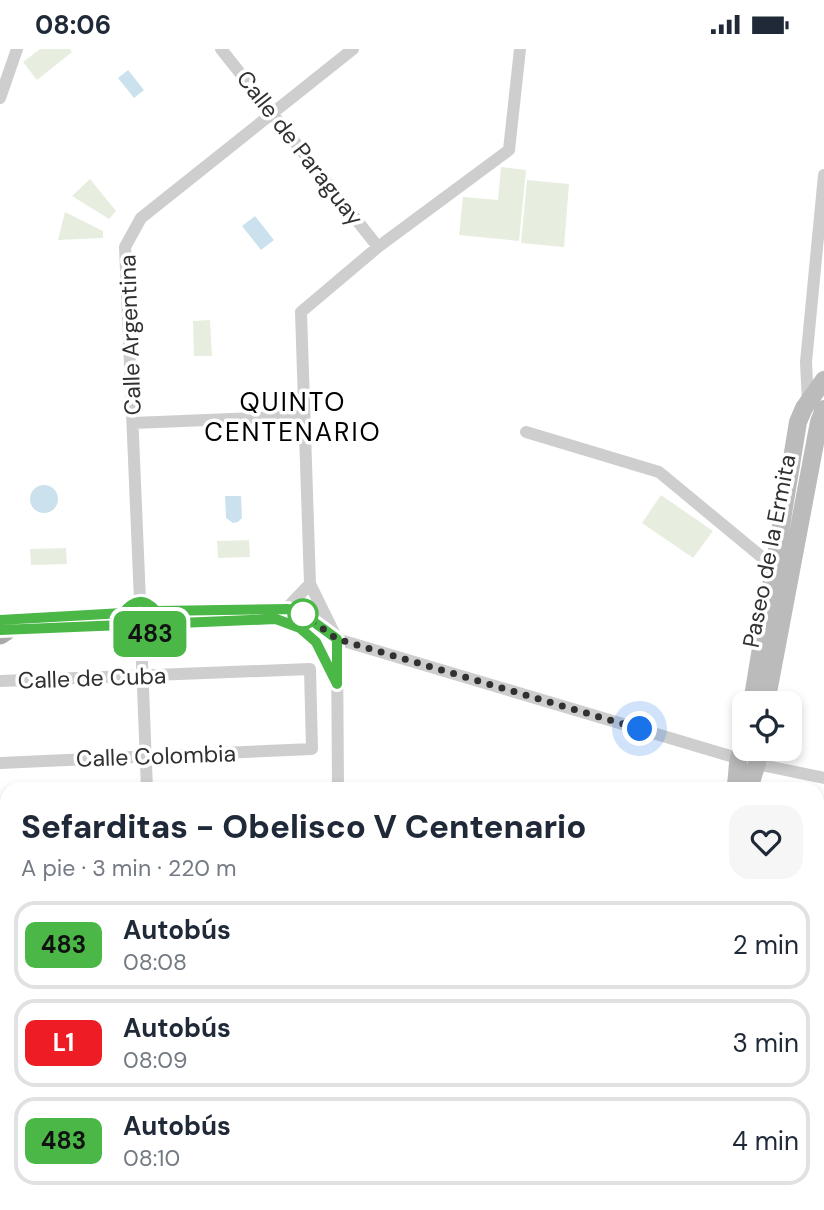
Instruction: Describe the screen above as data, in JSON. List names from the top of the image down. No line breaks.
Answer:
{"streets":{"main road":["Paseo de la Ermita"],"street":["Calle de Paraguay","Calle Argentina","Calle de Cuba","Calle Colombia"]},"crossings":[["Calle de Paraguay","Calle Argentina"],["Calle de Cuba","Calle Colombia"]],"districts":["QUINTO CENTENARIO"],"lines":["bus line 483"],"page":{"status":"08:06","on_map":"483","heading":["Sefarditas - Obelisco V Centenario","A pie · 3 min · 220 m"],"list":[{"mark":"483","name":"Autobús","note":"08:08","value":"2 min"},{"mark":"L1","name":"Autobús","note":"08:09","value":"3 min"},{"mark":"483","name":"Autobús","note":"08:10","value":"4 min"}]}}
